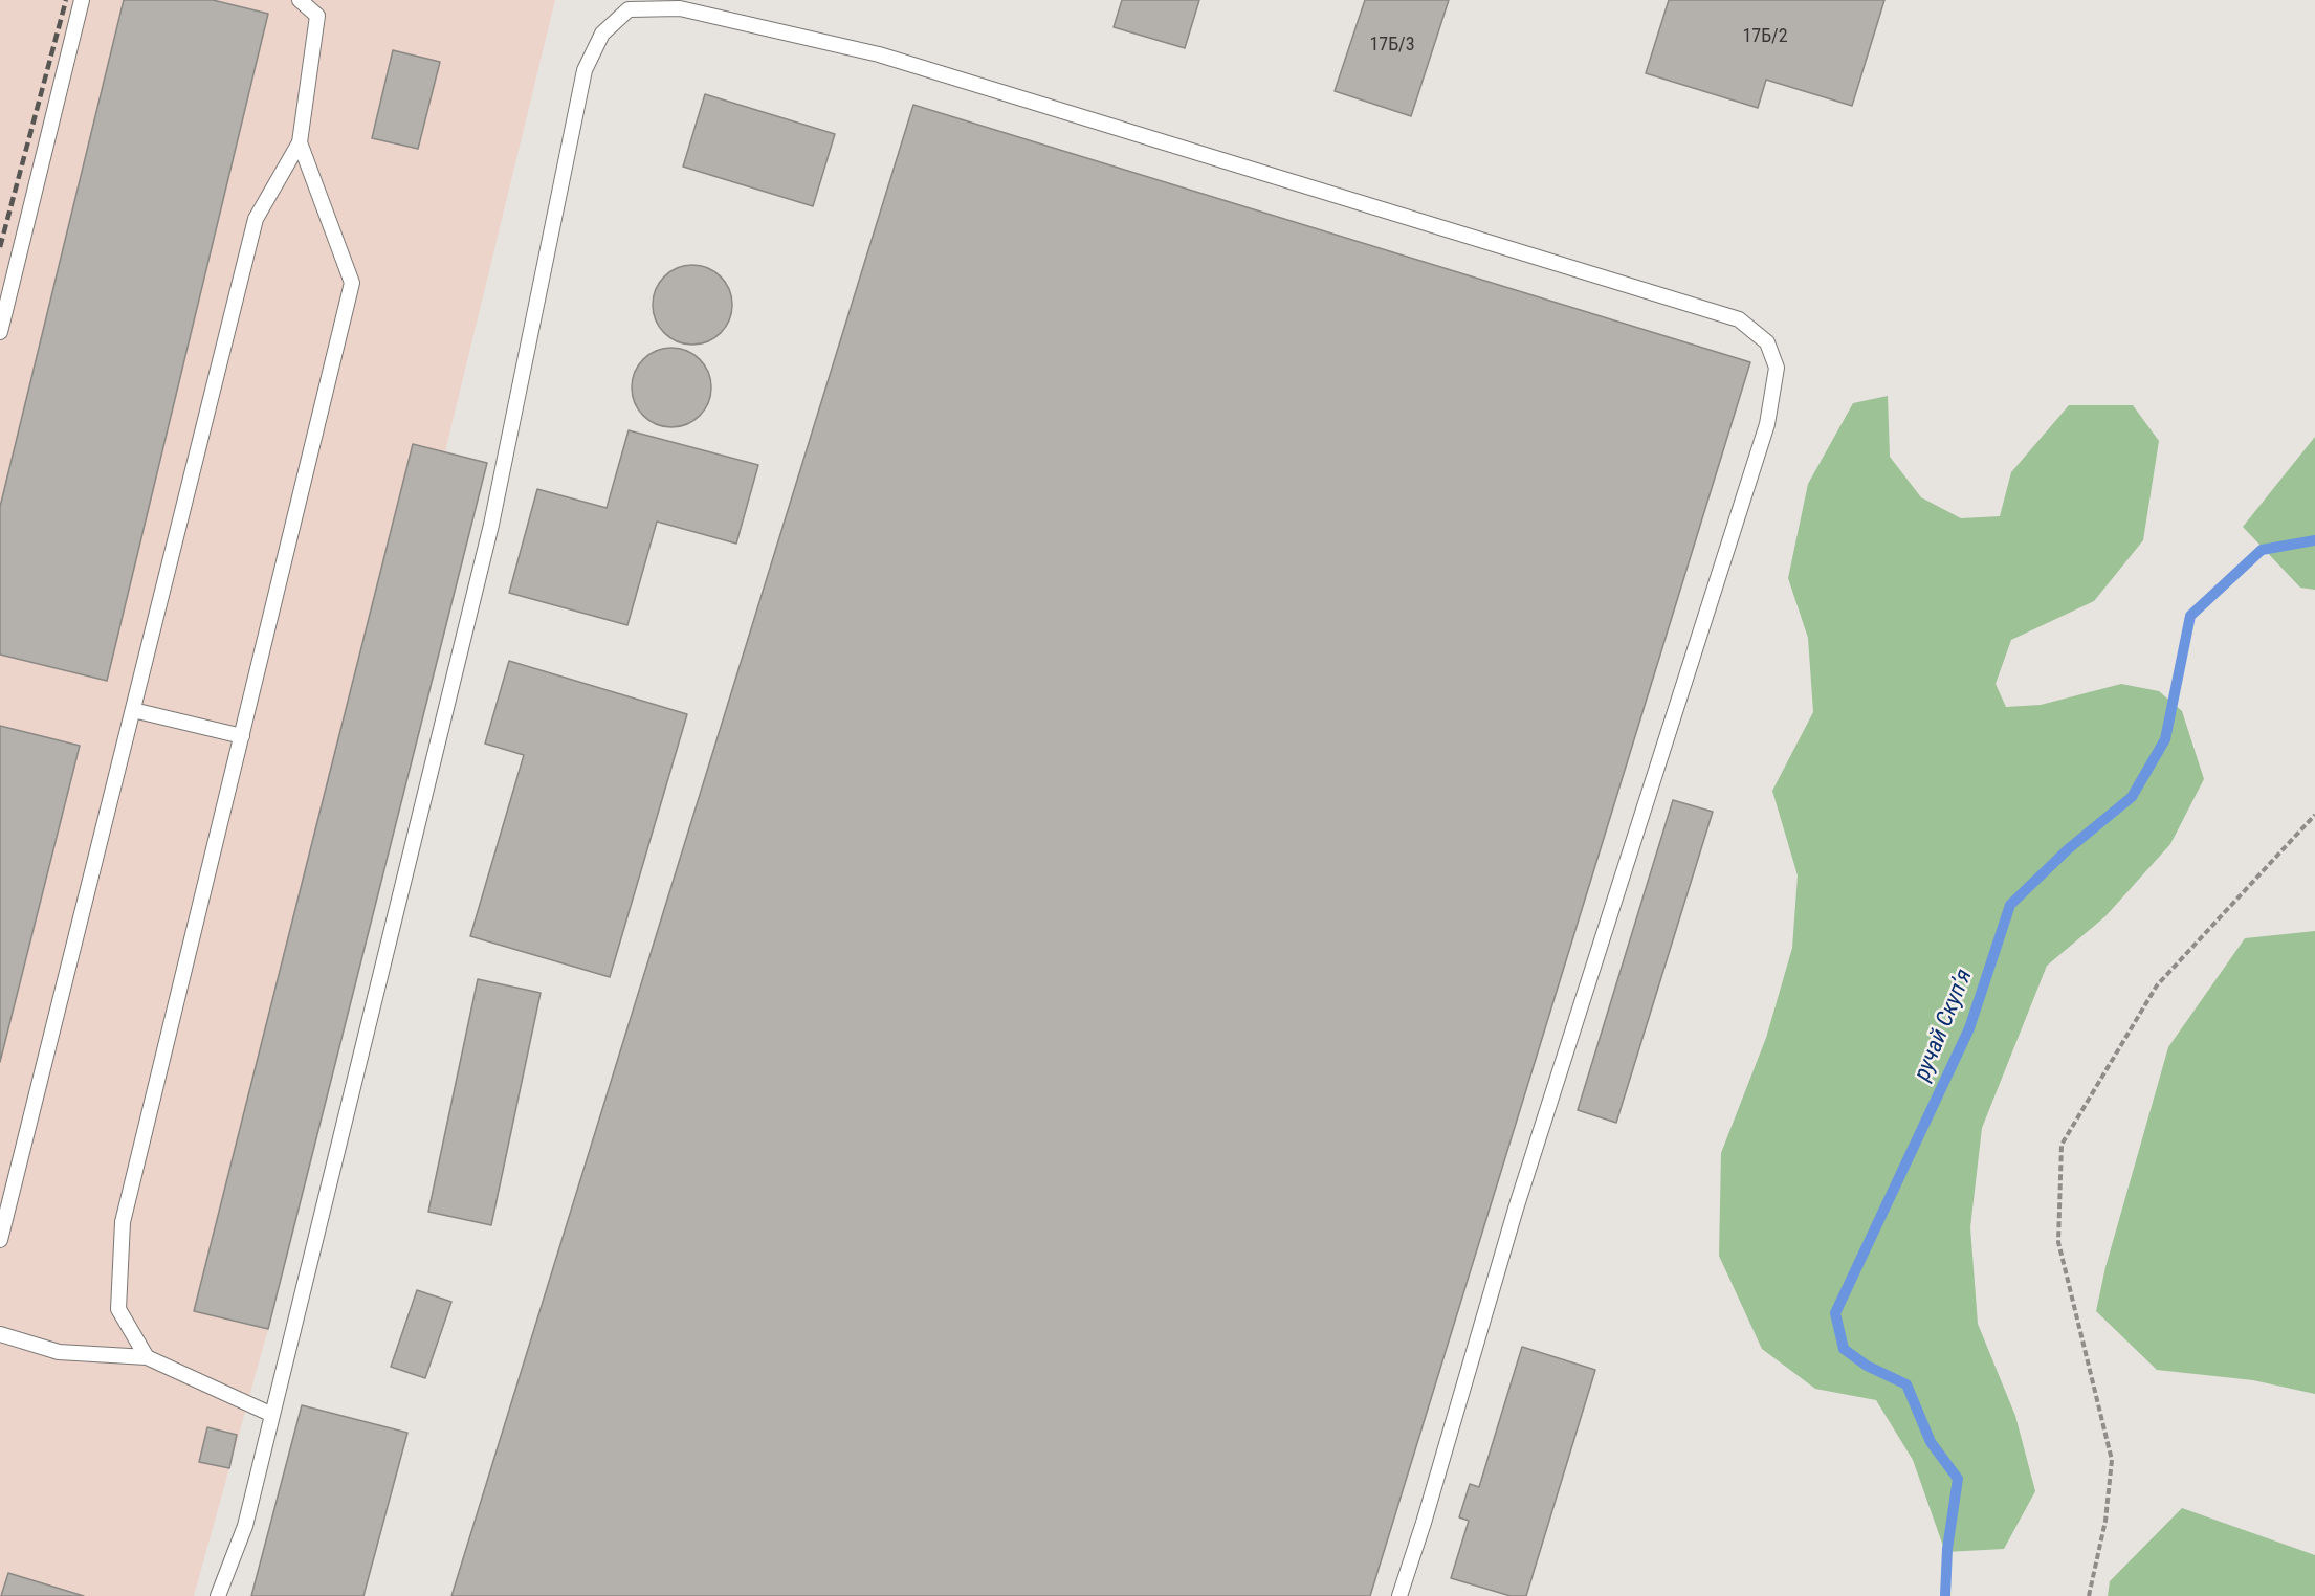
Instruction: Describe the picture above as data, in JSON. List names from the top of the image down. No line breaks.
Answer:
{"water":["ручай Скупʼя"],"house_numbers":["17Б/2","17Б/3"]}
